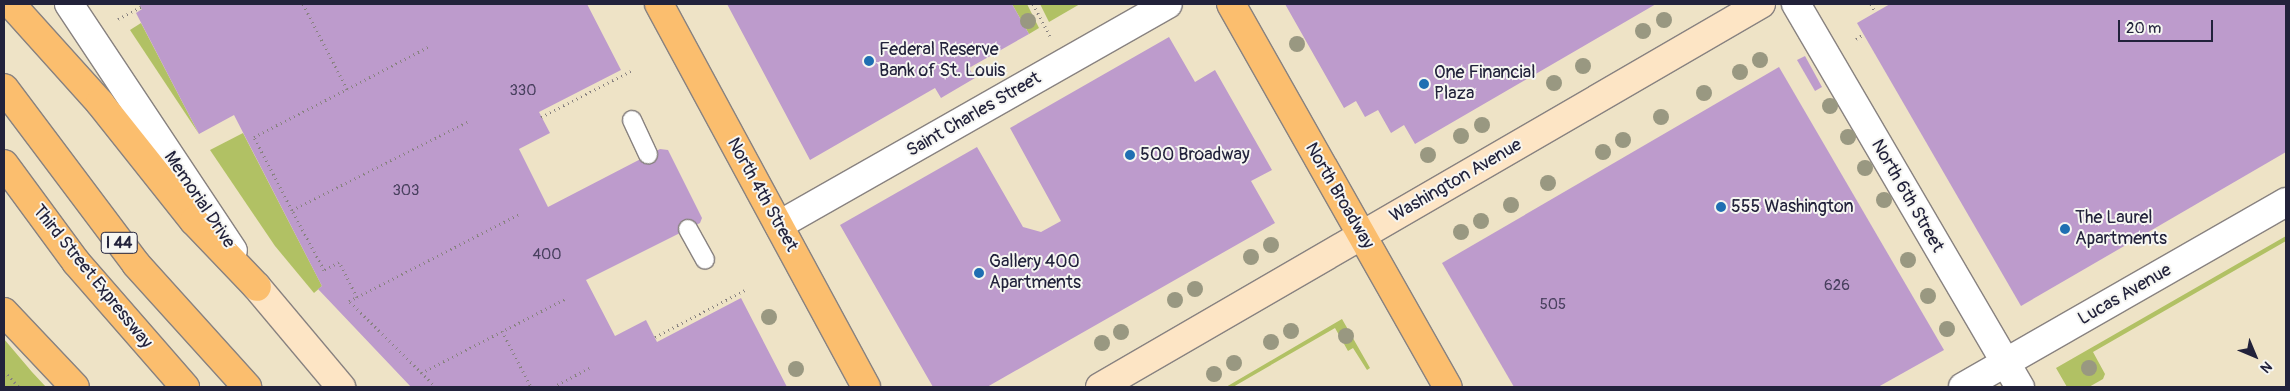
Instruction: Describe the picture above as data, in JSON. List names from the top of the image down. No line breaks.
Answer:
{"streets":{"main road":["Washington Avenue","North 4th Street","North Broadway","Memorial Drive","I 44","Third Street Expressway"],"street":["Saint Charles Street","North 6th Street","Lucas Avenue"]},"crossings":[["Saint Charles Street","North 4th Street"],["Washington Avenue","North Broadway"],["North 6th Street","Lucas Avenue"]],"places":["Federal Reserve Bank of St. Louis","One Financial Plaza","500 Broadway","555 Washington","The Laurel Apartments","Gallery 400 Apartments"],"house_numbers":["330","303","400","626","505"],"scale_bar":"20 m","north":"bottom right"}
